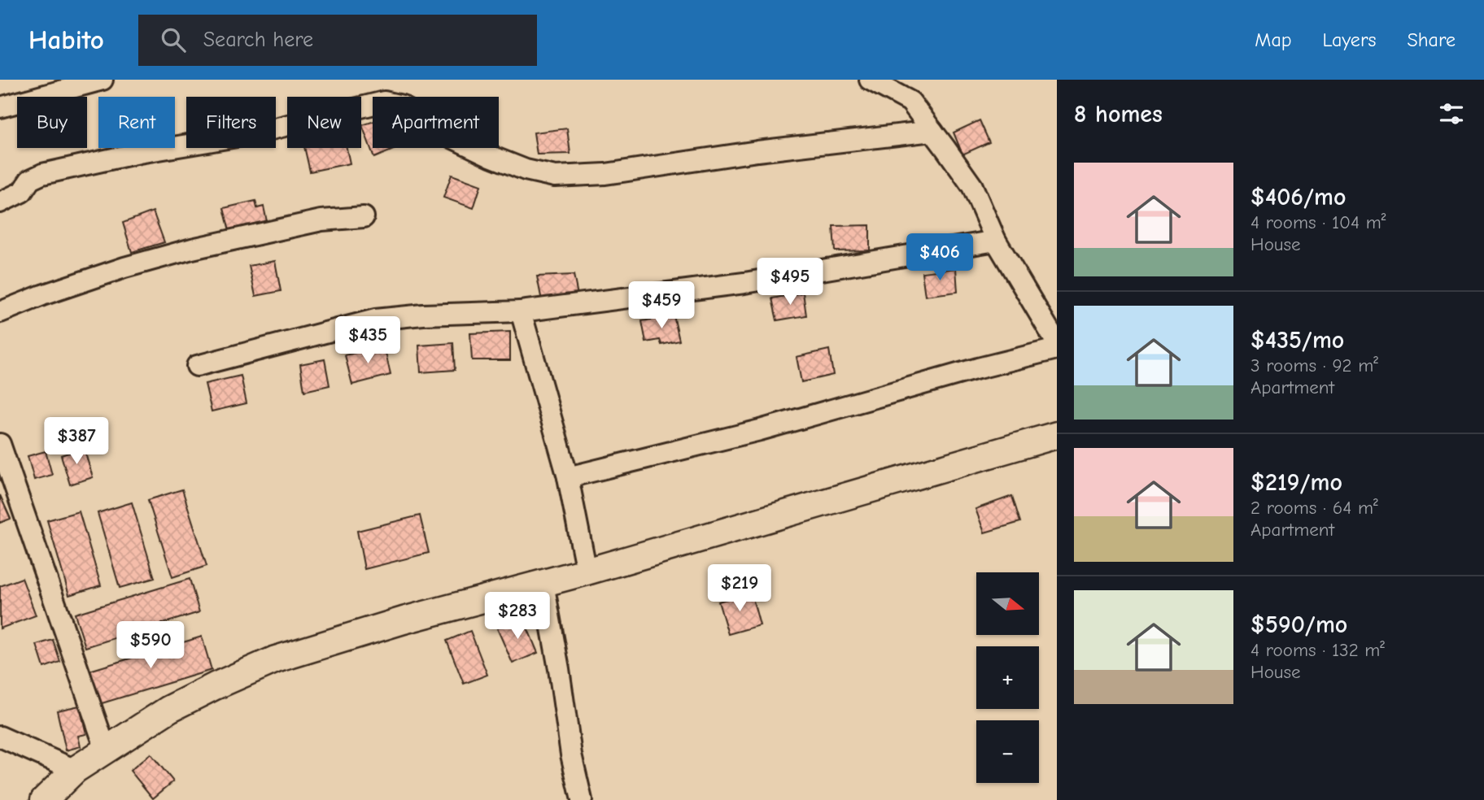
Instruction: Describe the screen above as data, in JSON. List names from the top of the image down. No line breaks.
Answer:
{"north":"right","page":{"header":"Habito","search":"Search here","nav":["Map","Layers","Share"],"heading":"8 homes","chip":["Buy","Rent","Filters","New","Apartment"],"list":[{"name":"$406/mo","note":"4 rooms · 104 m² · House"},{"name":"$435/mo","note":"3 rooms · 92 m² · Apartment"},{"name":"$219/mo","note":"2 rooms · 64 m² · Apartment"},{"name":"$590/mo","note":"4 rooms · 132 m² · House"}],"price":["$406","$495","$459","$435","$387","$219","$283","$590"],"map_buttons":["+","−"]}}
